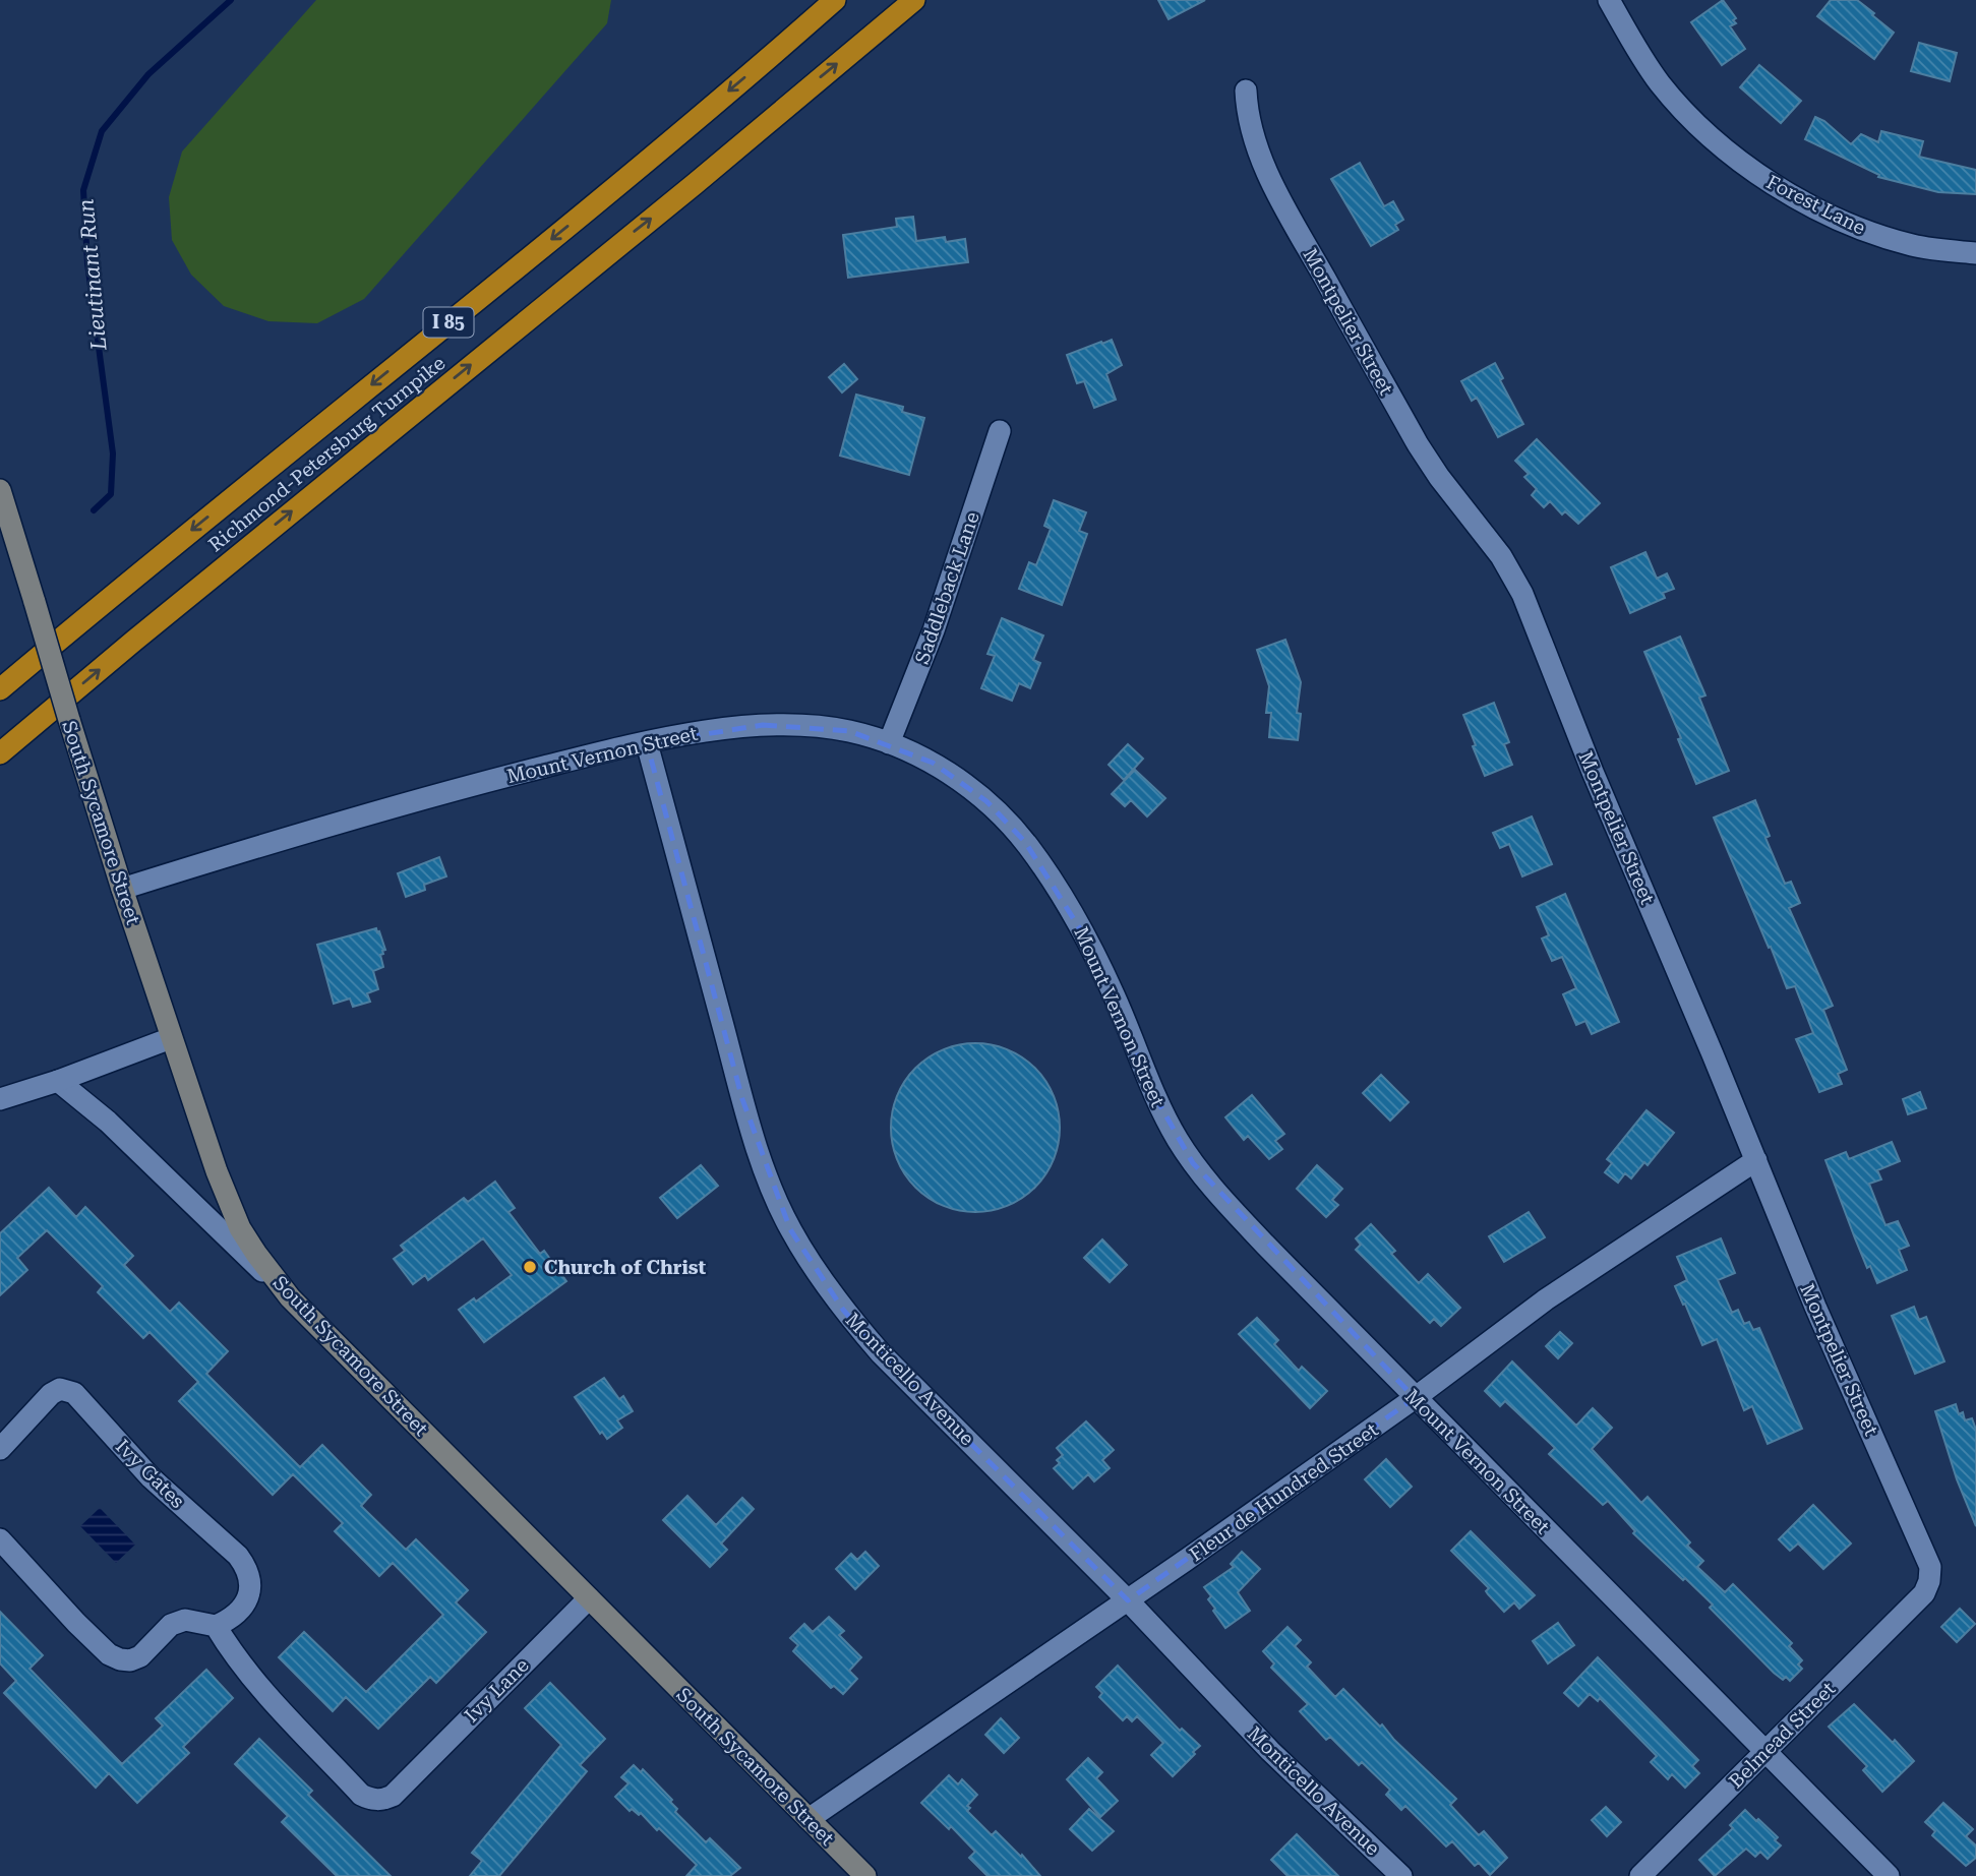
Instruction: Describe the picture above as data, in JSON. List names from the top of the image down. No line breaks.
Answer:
{"streets":{"highway":["I 85","Richmond-Petersburg Turnpike"],"main road":["South Sycamore Street"],"street":["Forest Lane","Montpelier Street","Saddleback Lane","Mount Vernon Street","Monticello Avenue","Ivy Gates","Fleur de Hundred Street","Ivy Lane","Belmead Street"]},"crossings":[["Montpelier Street","Fleur de Hundred Street"],["Montpelier Street","Belmead Street"],["Saddleback Lane","Mount Vernon Street"],["Mount Vernon Street","South Sycamore Street"],["Mount Vernon Street","Monticello Avenue"],["Mount Vernon Street","Fleur de Hundred Street"],["Mount Vernon Street","Belmead Street"],["South Sycamore Street","Fleur de Hundred Street"],["South Sycamore Street","Ivy Lane"],["Monticello Avenue","Fleur de Hundred Street"],["Ivy Gates","Ivy Lane"]],"water":["Lieutinant Run"],"places":["Church of Christ"]}
